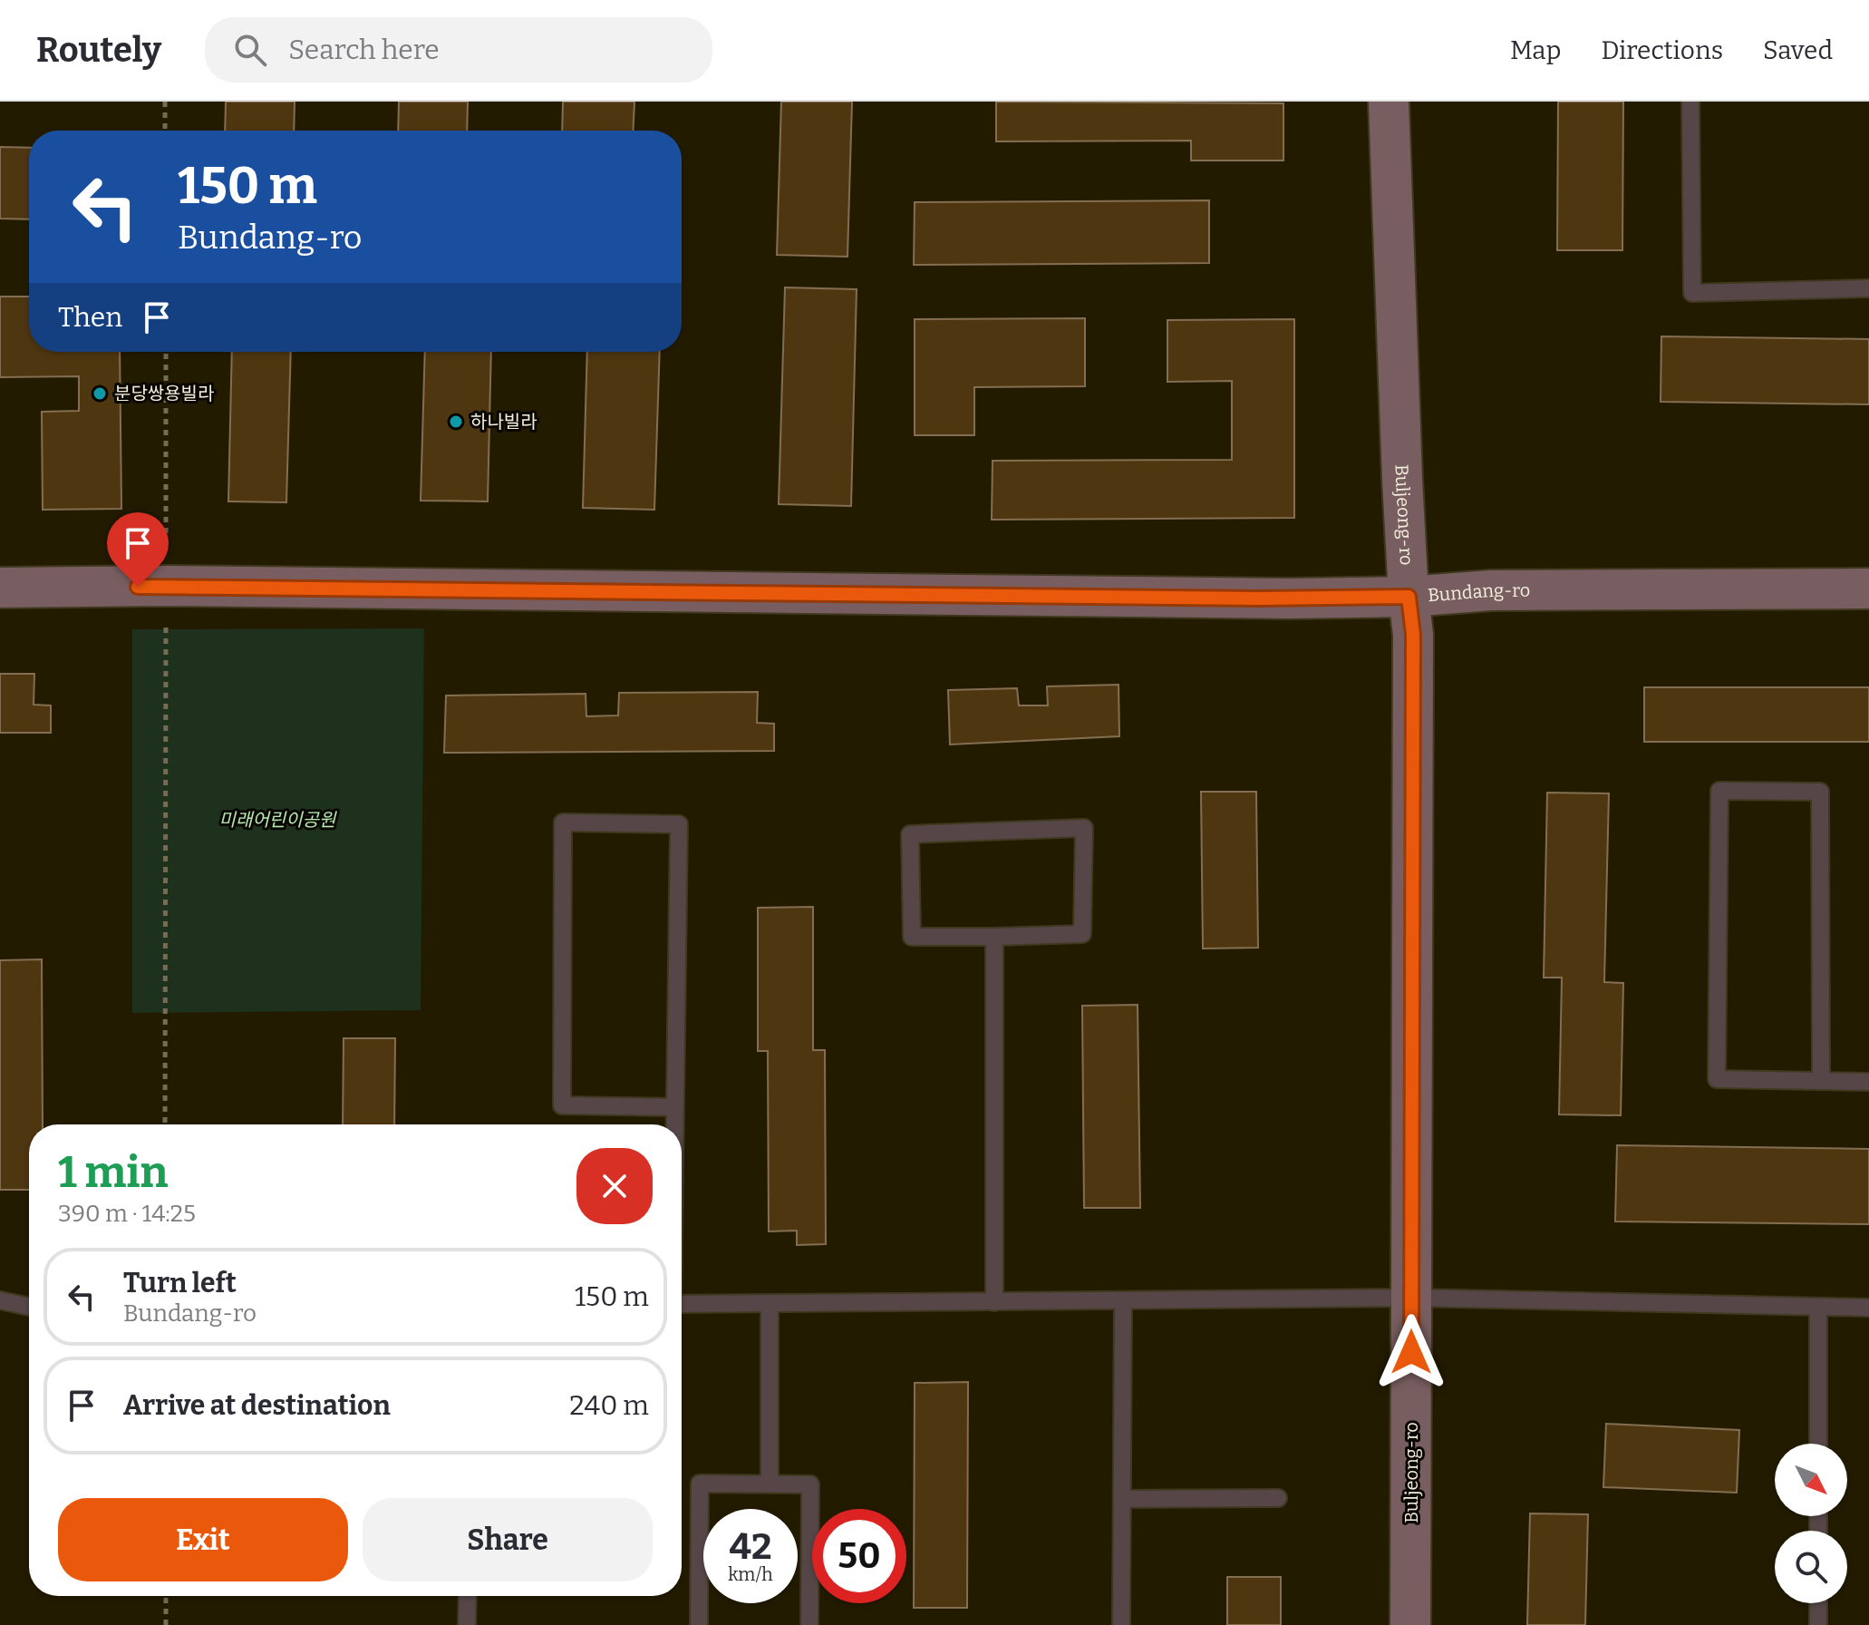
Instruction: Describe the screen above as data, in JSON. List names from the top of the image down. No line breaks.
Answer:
{"streets":{"main road":["Buljeong-ro","Bundang-ro"]},"crossings":[["Buljeong-ro","Bundang-ro"]],"parks":["미래어린이공원"],"places":["분당쌍용빌라","하나빌라"],"north":"bottom right","page":{"header":"Routely","search":"Search here","nav":["Map","Directions","Saved"],"turn":["150 m","Bundang-ro"],"then":"Then","heading":["1 min","390 m · 14:25"],"list":[{"name":"Turn left","note":"Bundang-ro","value":"150 m"},{"name":"Arrive at destination","value":"240 m"}],"buttons":["Exit","Share"],"speed":"42 km/h","limit":"50"}}
